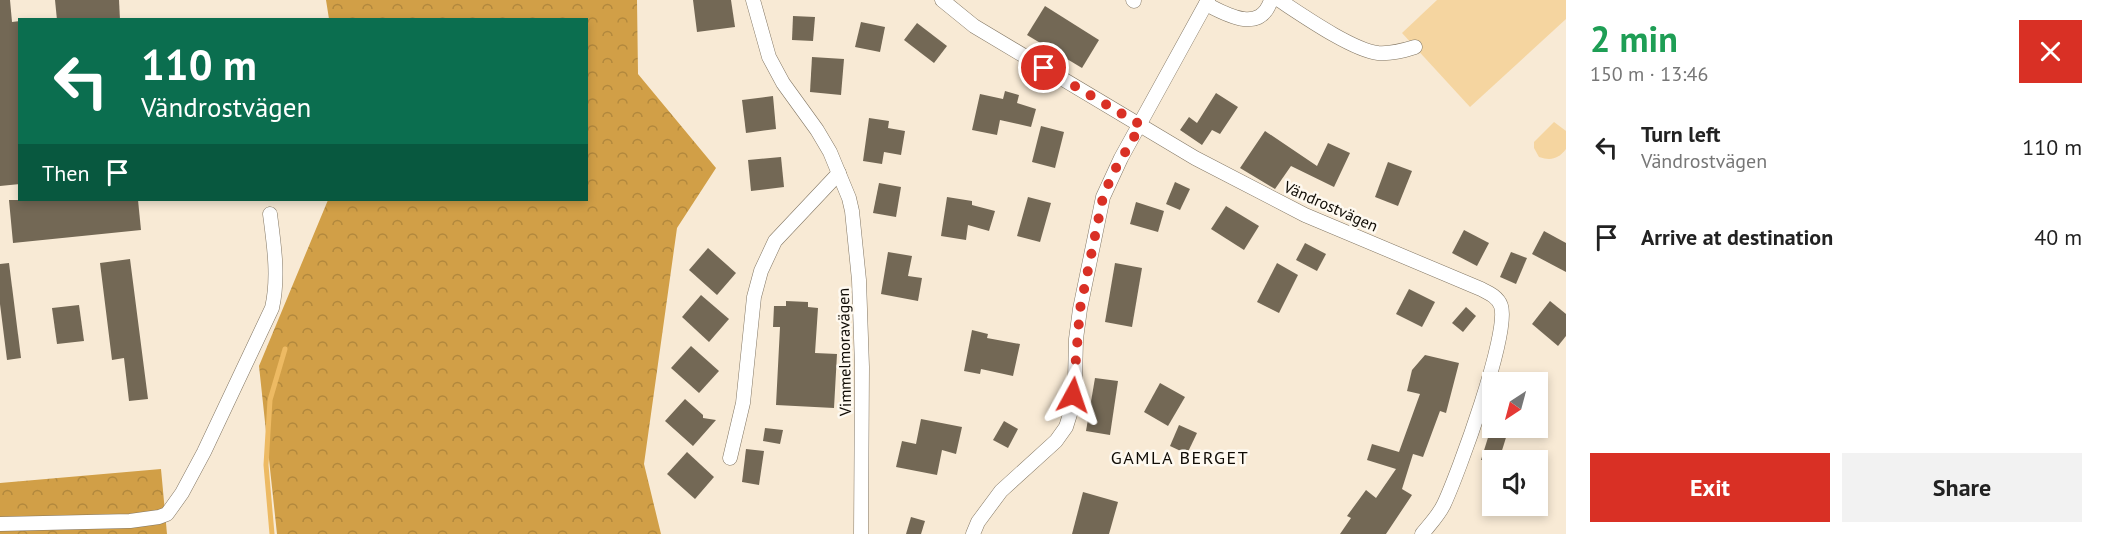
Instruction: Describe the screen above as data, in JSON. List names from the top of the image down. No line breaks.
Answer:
{"streets":{"street":["Vändrostvägen","Vimmelmoravägen"]},"districts":["GAMLA BERGET"],"north":"bottom left","page":{"heading":["2 min","150 m · 13:46"],"turn":["110 m","Vändrostvägen"],"list":[{"name":"Turn left","note":"Vändrostvägen","value":"110 m"},{"name":"Arrive at destination","value":"40 m"}],"then":"Then","buttons":["Exit","Share"]}}
